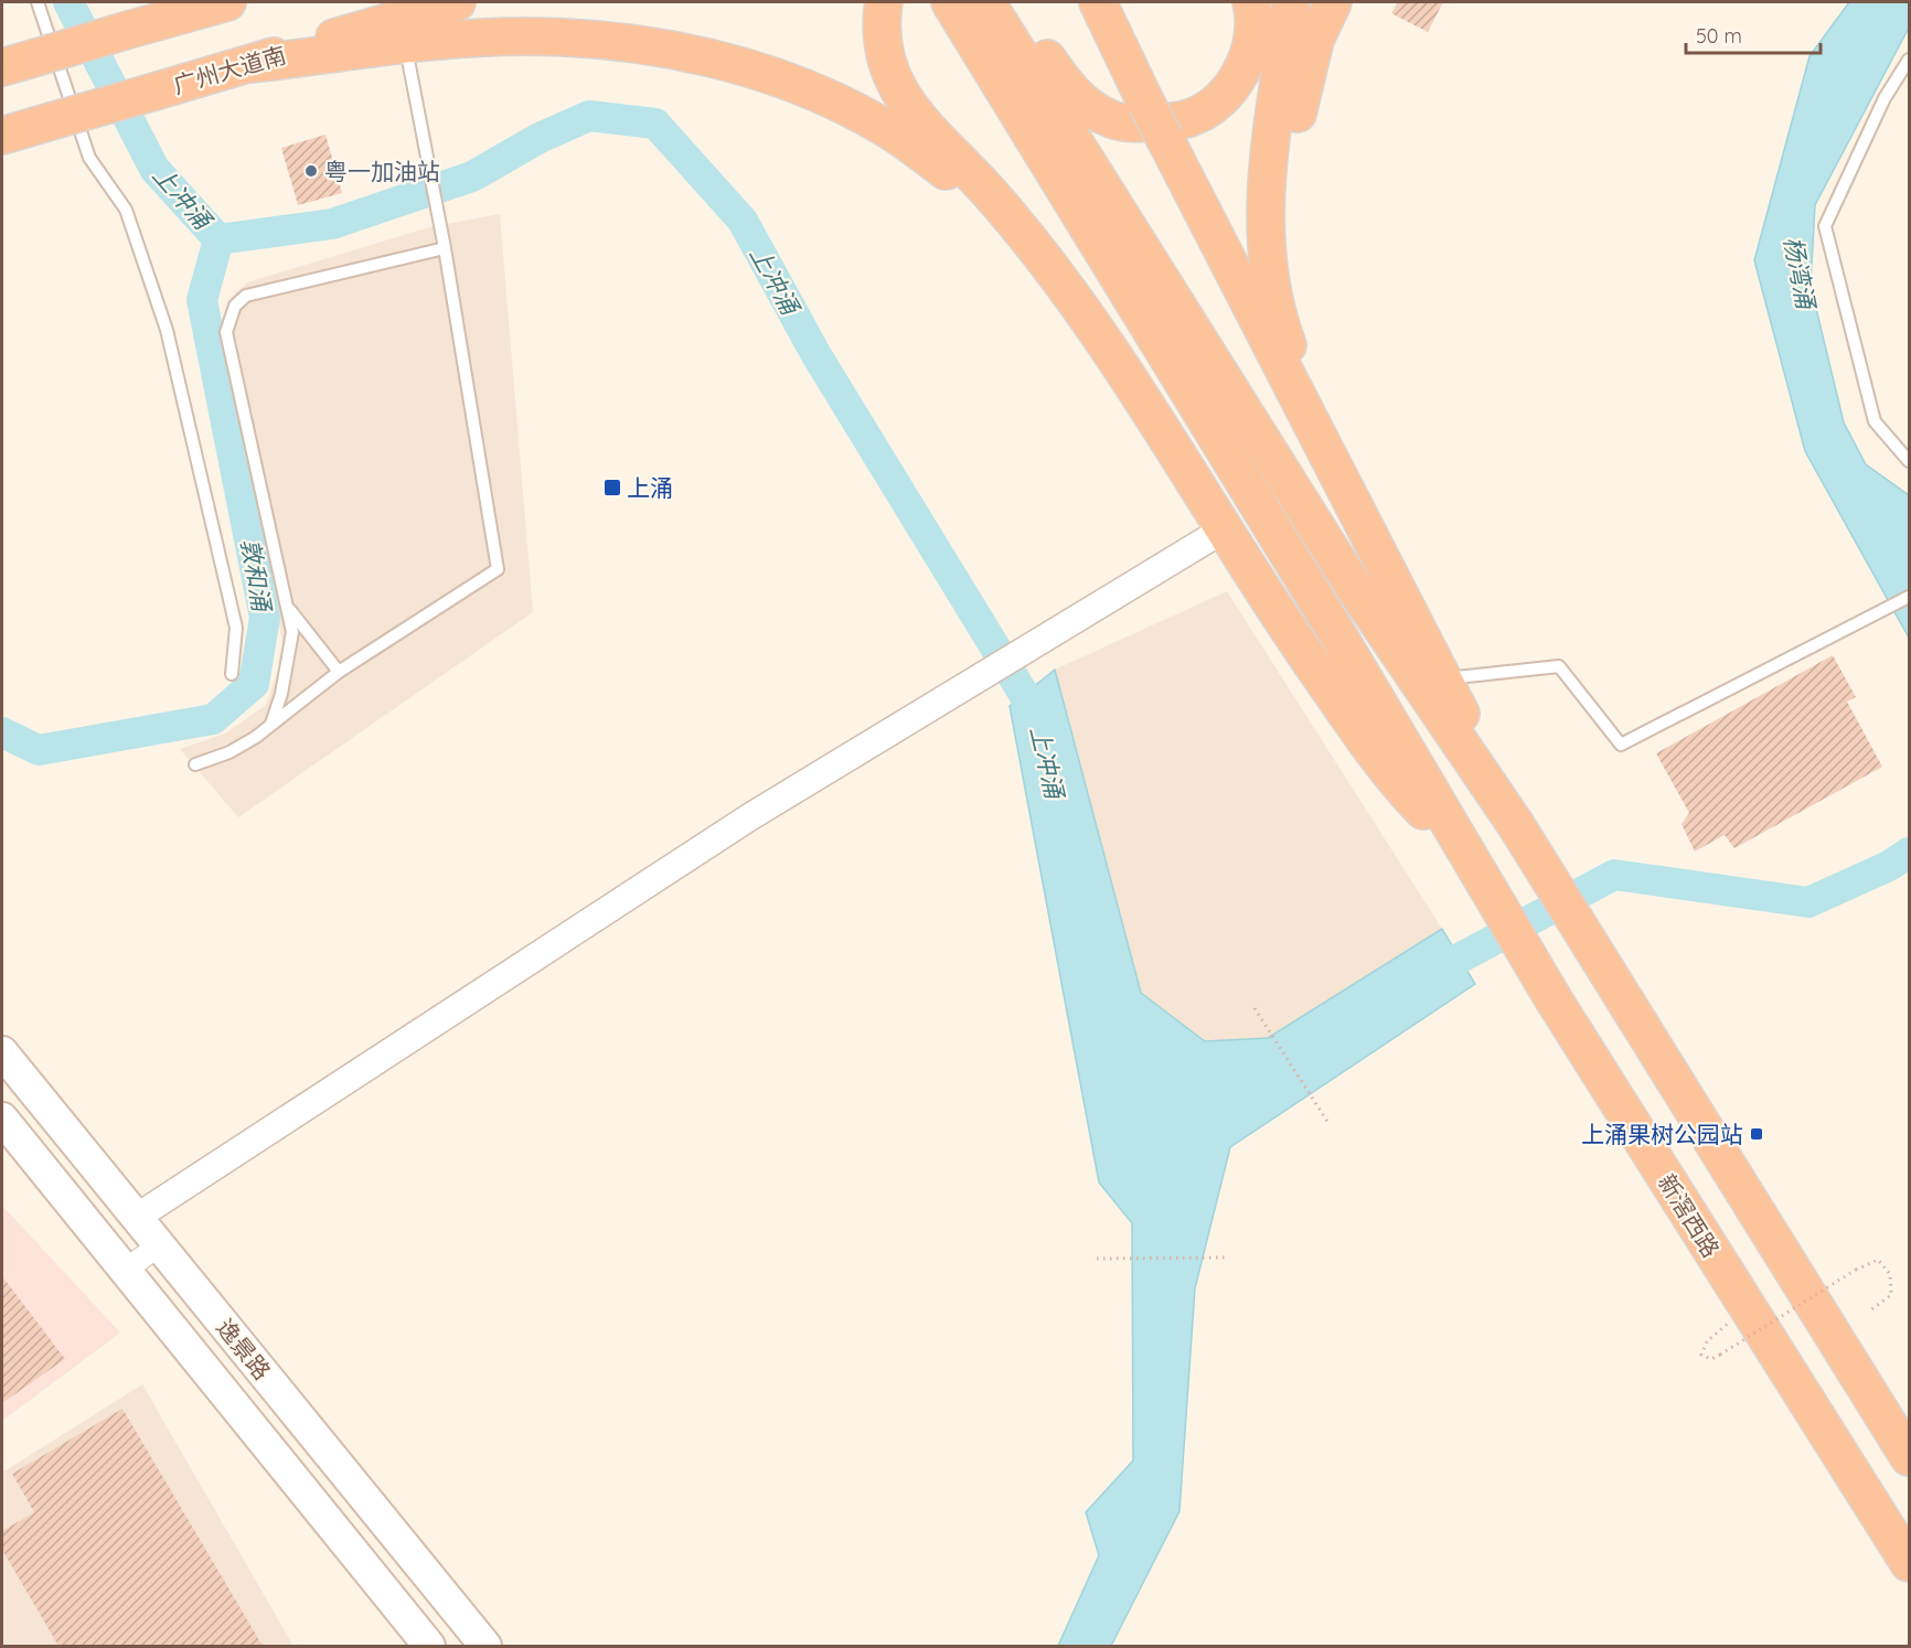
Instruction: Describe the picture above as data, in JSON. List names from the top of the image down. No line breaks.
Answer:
{"streets":{"highway":["广州大道南","新滘西路"],"main road":["逸景路"]},"water":["上冲涌","杨湾涌","敦和涌"],"places":{"other":["粤一加油站"],"transit":["上涌","上涌果树公园站"]},"scale_bar":"50 m"}
